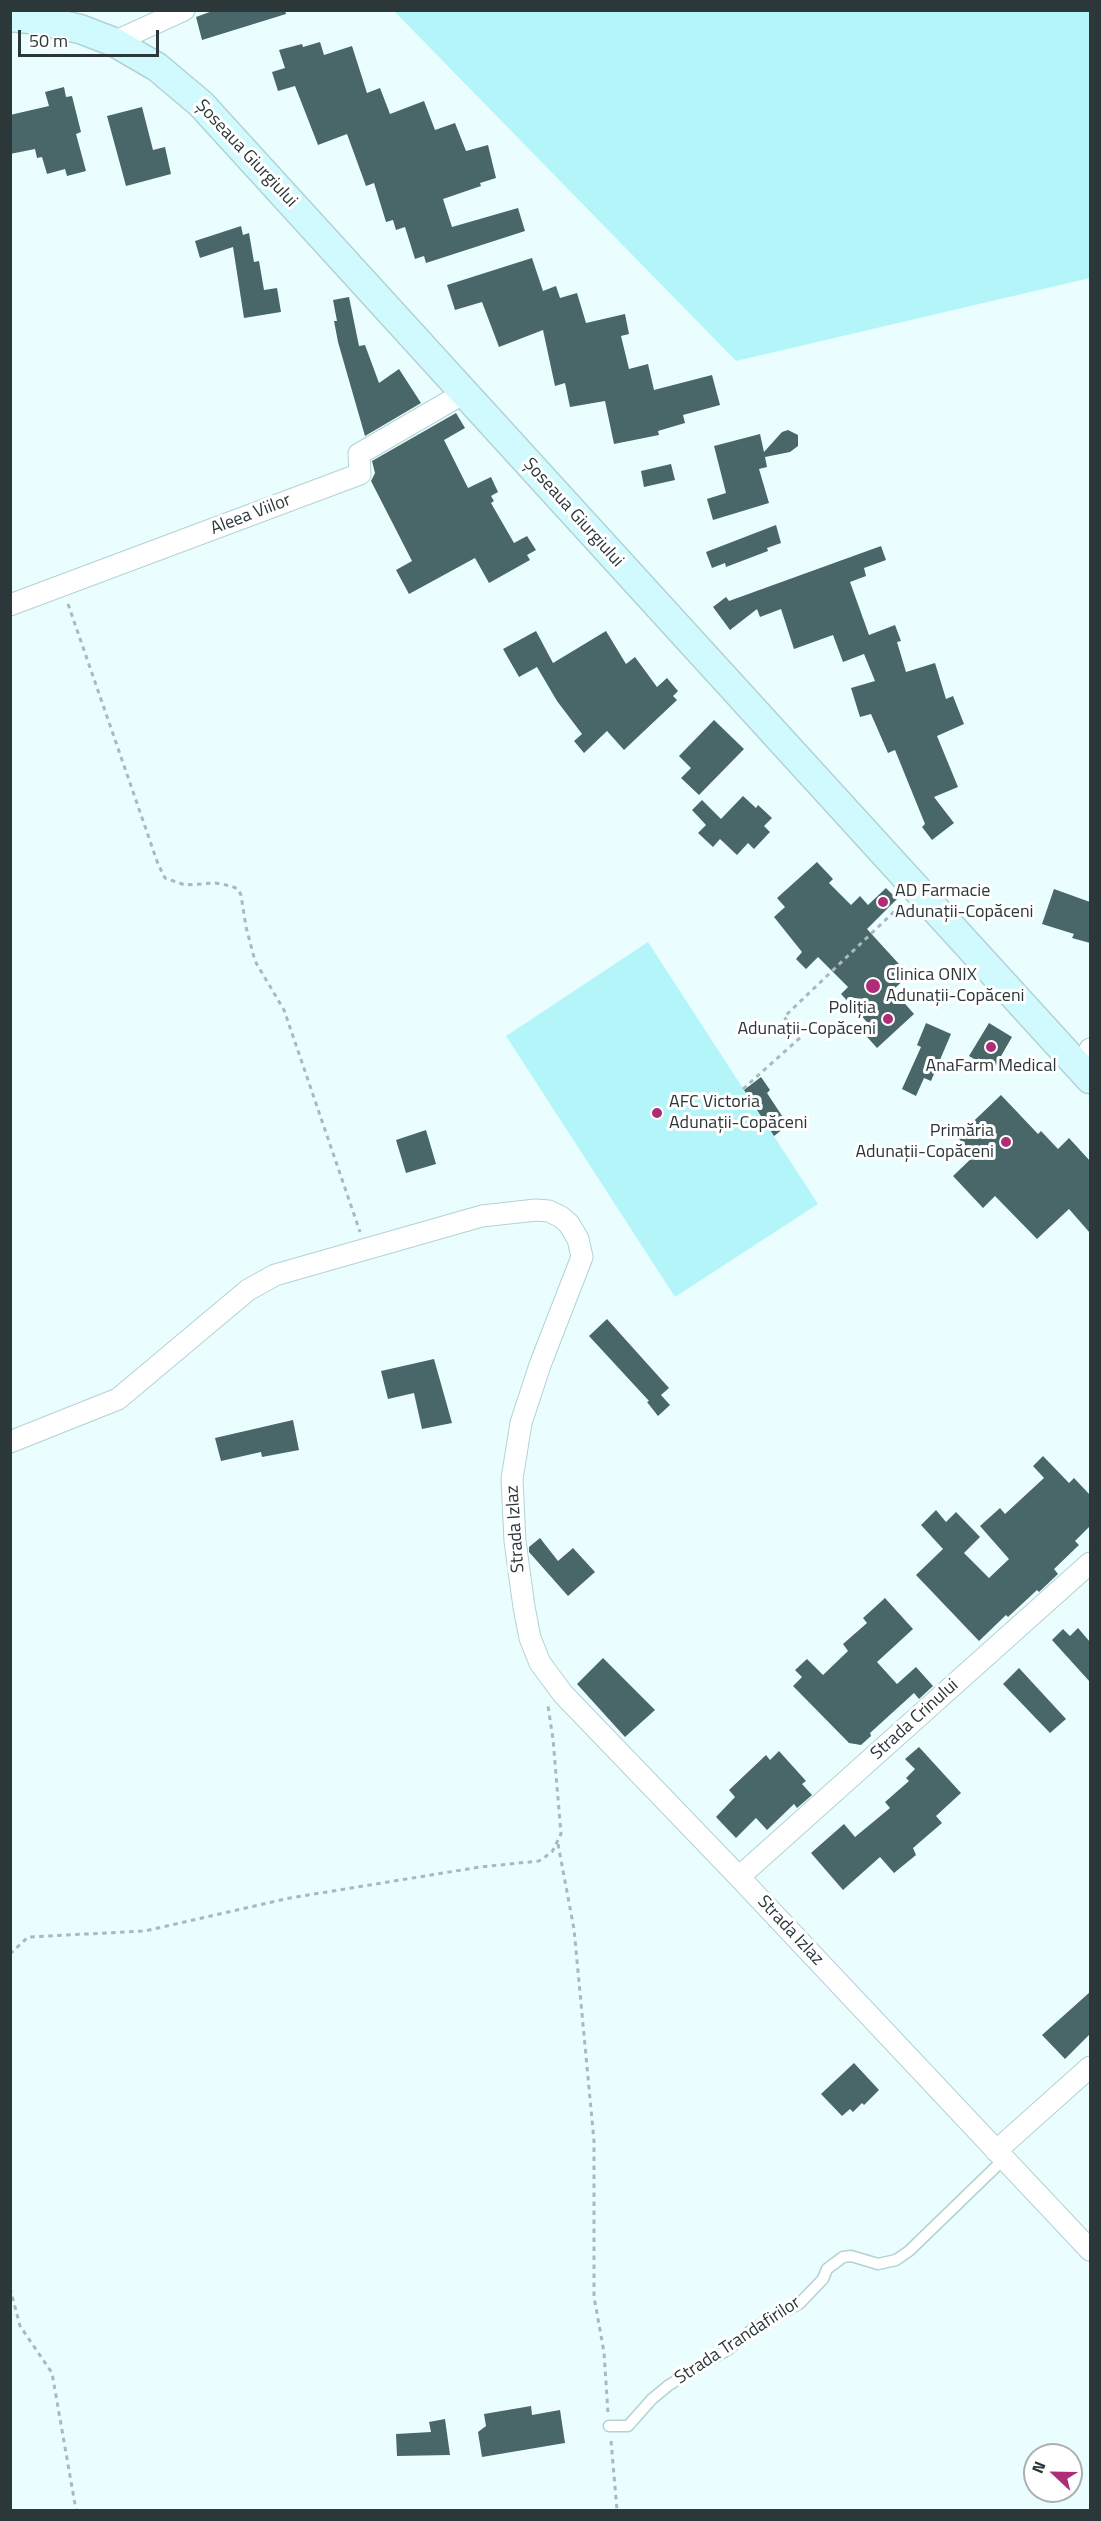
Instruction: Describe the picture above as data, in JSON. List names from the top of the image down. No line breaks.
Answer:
{"streets":{"street":["Șoseaua Giurgiului","Aleea Viilor","Strada Izlaz","Strada Crinului","Strada Trandafirilor"]},"crossings":[["Șoseaua Giurgiului","Aleea Viilor"],["Strada Izlaz","Strada Crinului"],["Strada Izlaz","Strada Trandafirilor"]],"places":["AD Farmacie Adunații-Copăceni","Clinica ONIX Adunații-Copăceni","Poliția Adunații-Copăceni","AnaFarm Medical","AFC Victoria Adunații-Copăceni","Primăria Adunații-Copăceni"],"scale_bar":"50 m","north":"left"}
